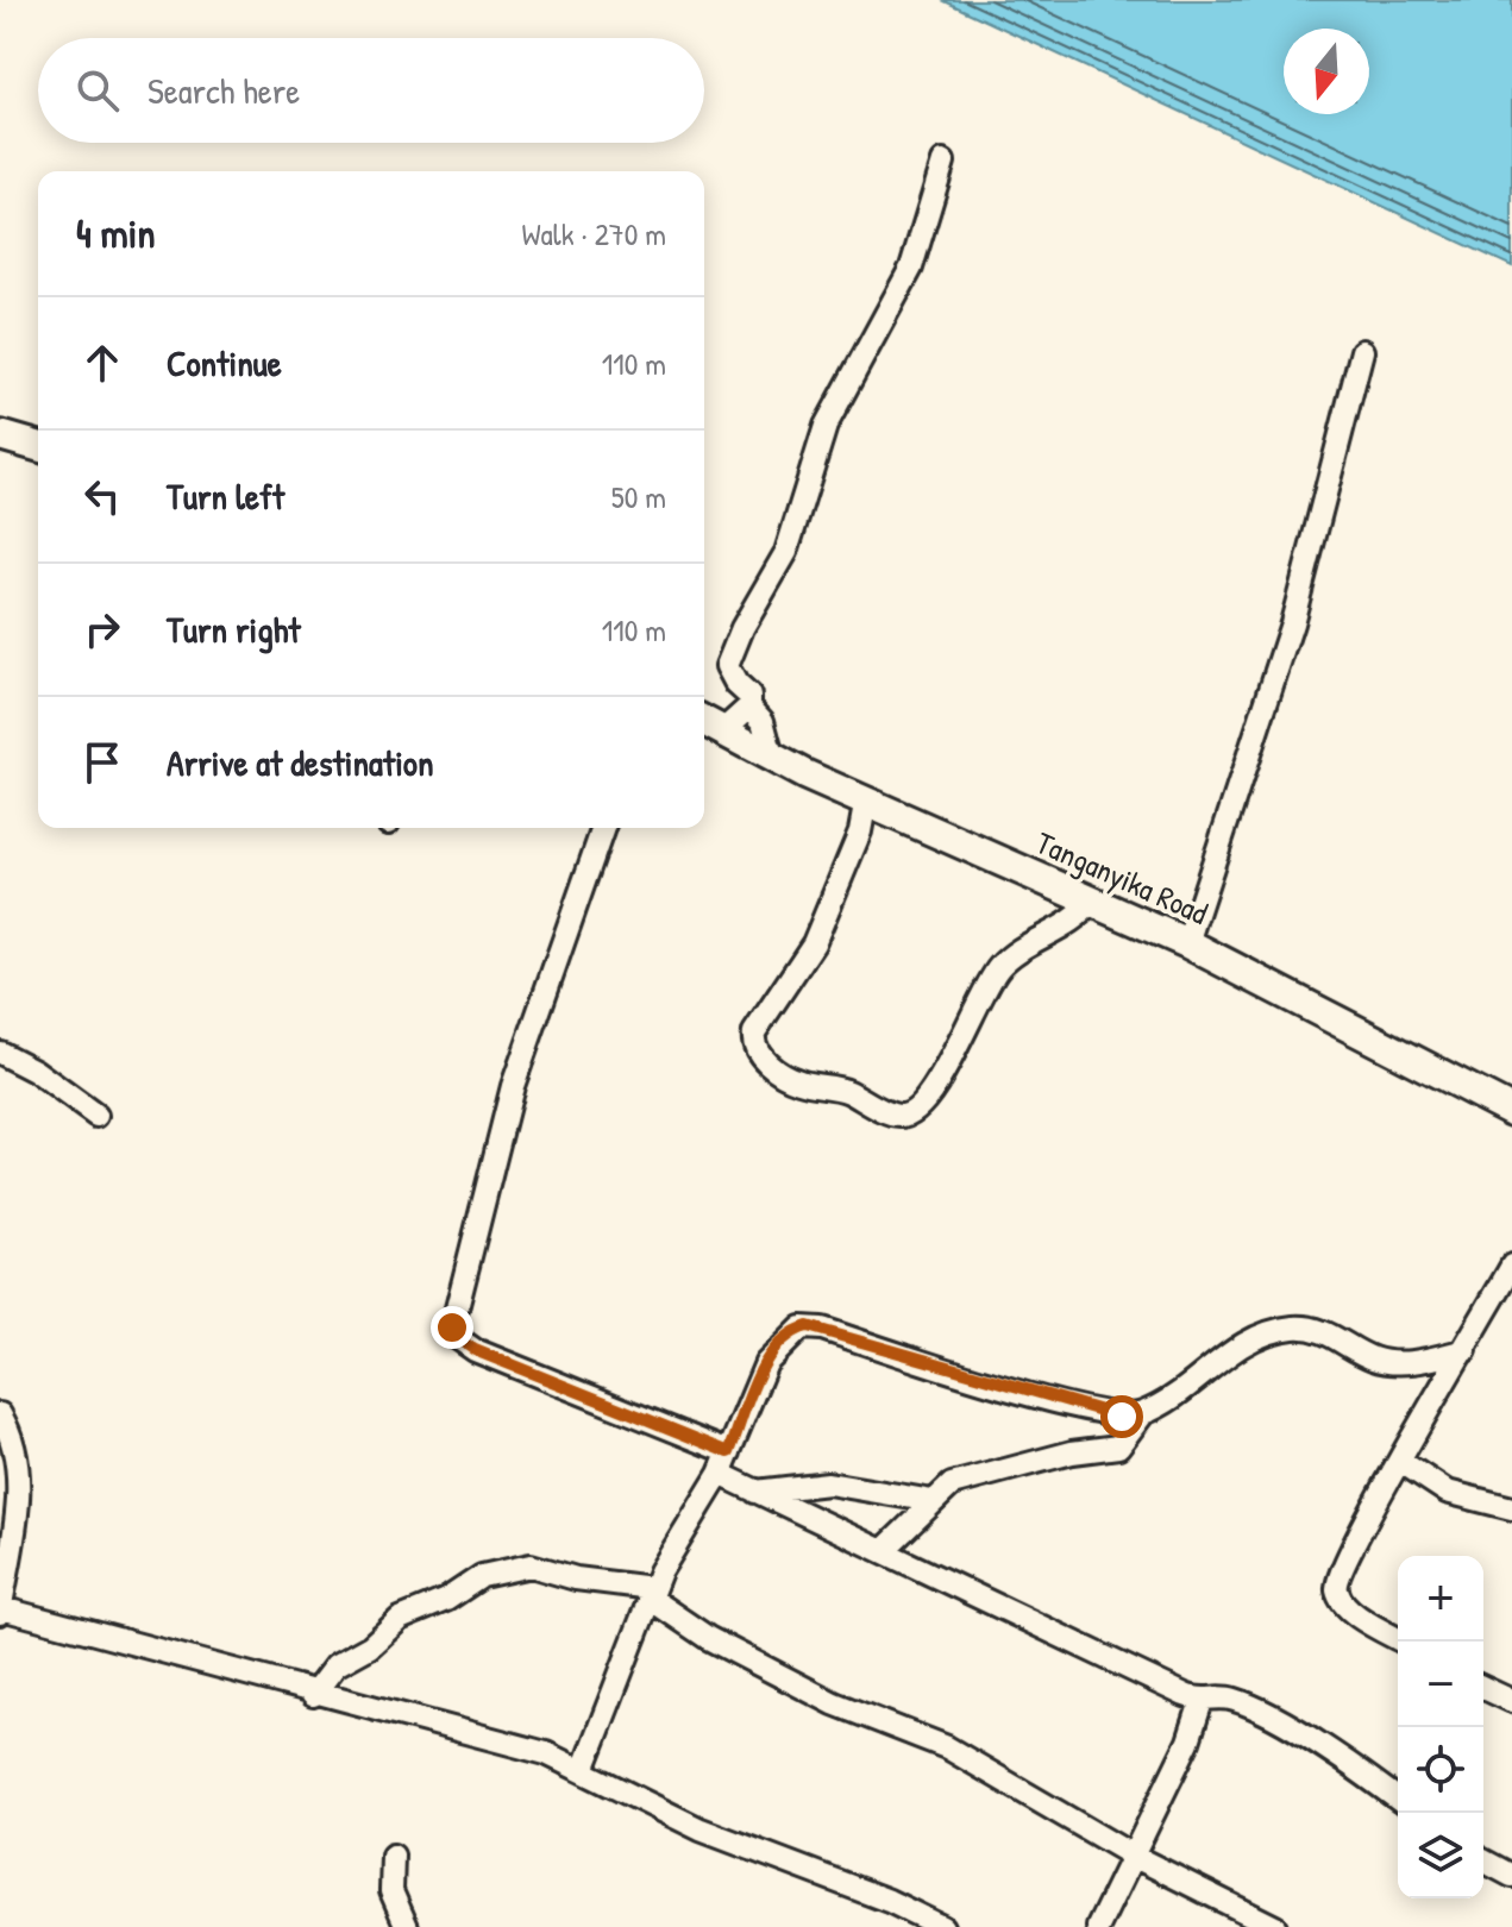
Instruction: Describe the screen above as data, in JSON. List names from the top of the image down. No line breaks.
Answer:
{"streets":{"street":["Tanganyika Road"]},"north":"bottom","page":{"search":"Search here","heading":["4 min","Walk · 270 m"],"list":[["Continue","110 m"],["Turn left","50 m"],["Turn right","110 m"],"Arrive at destination"],"map_buttons":["+","−"]}}
